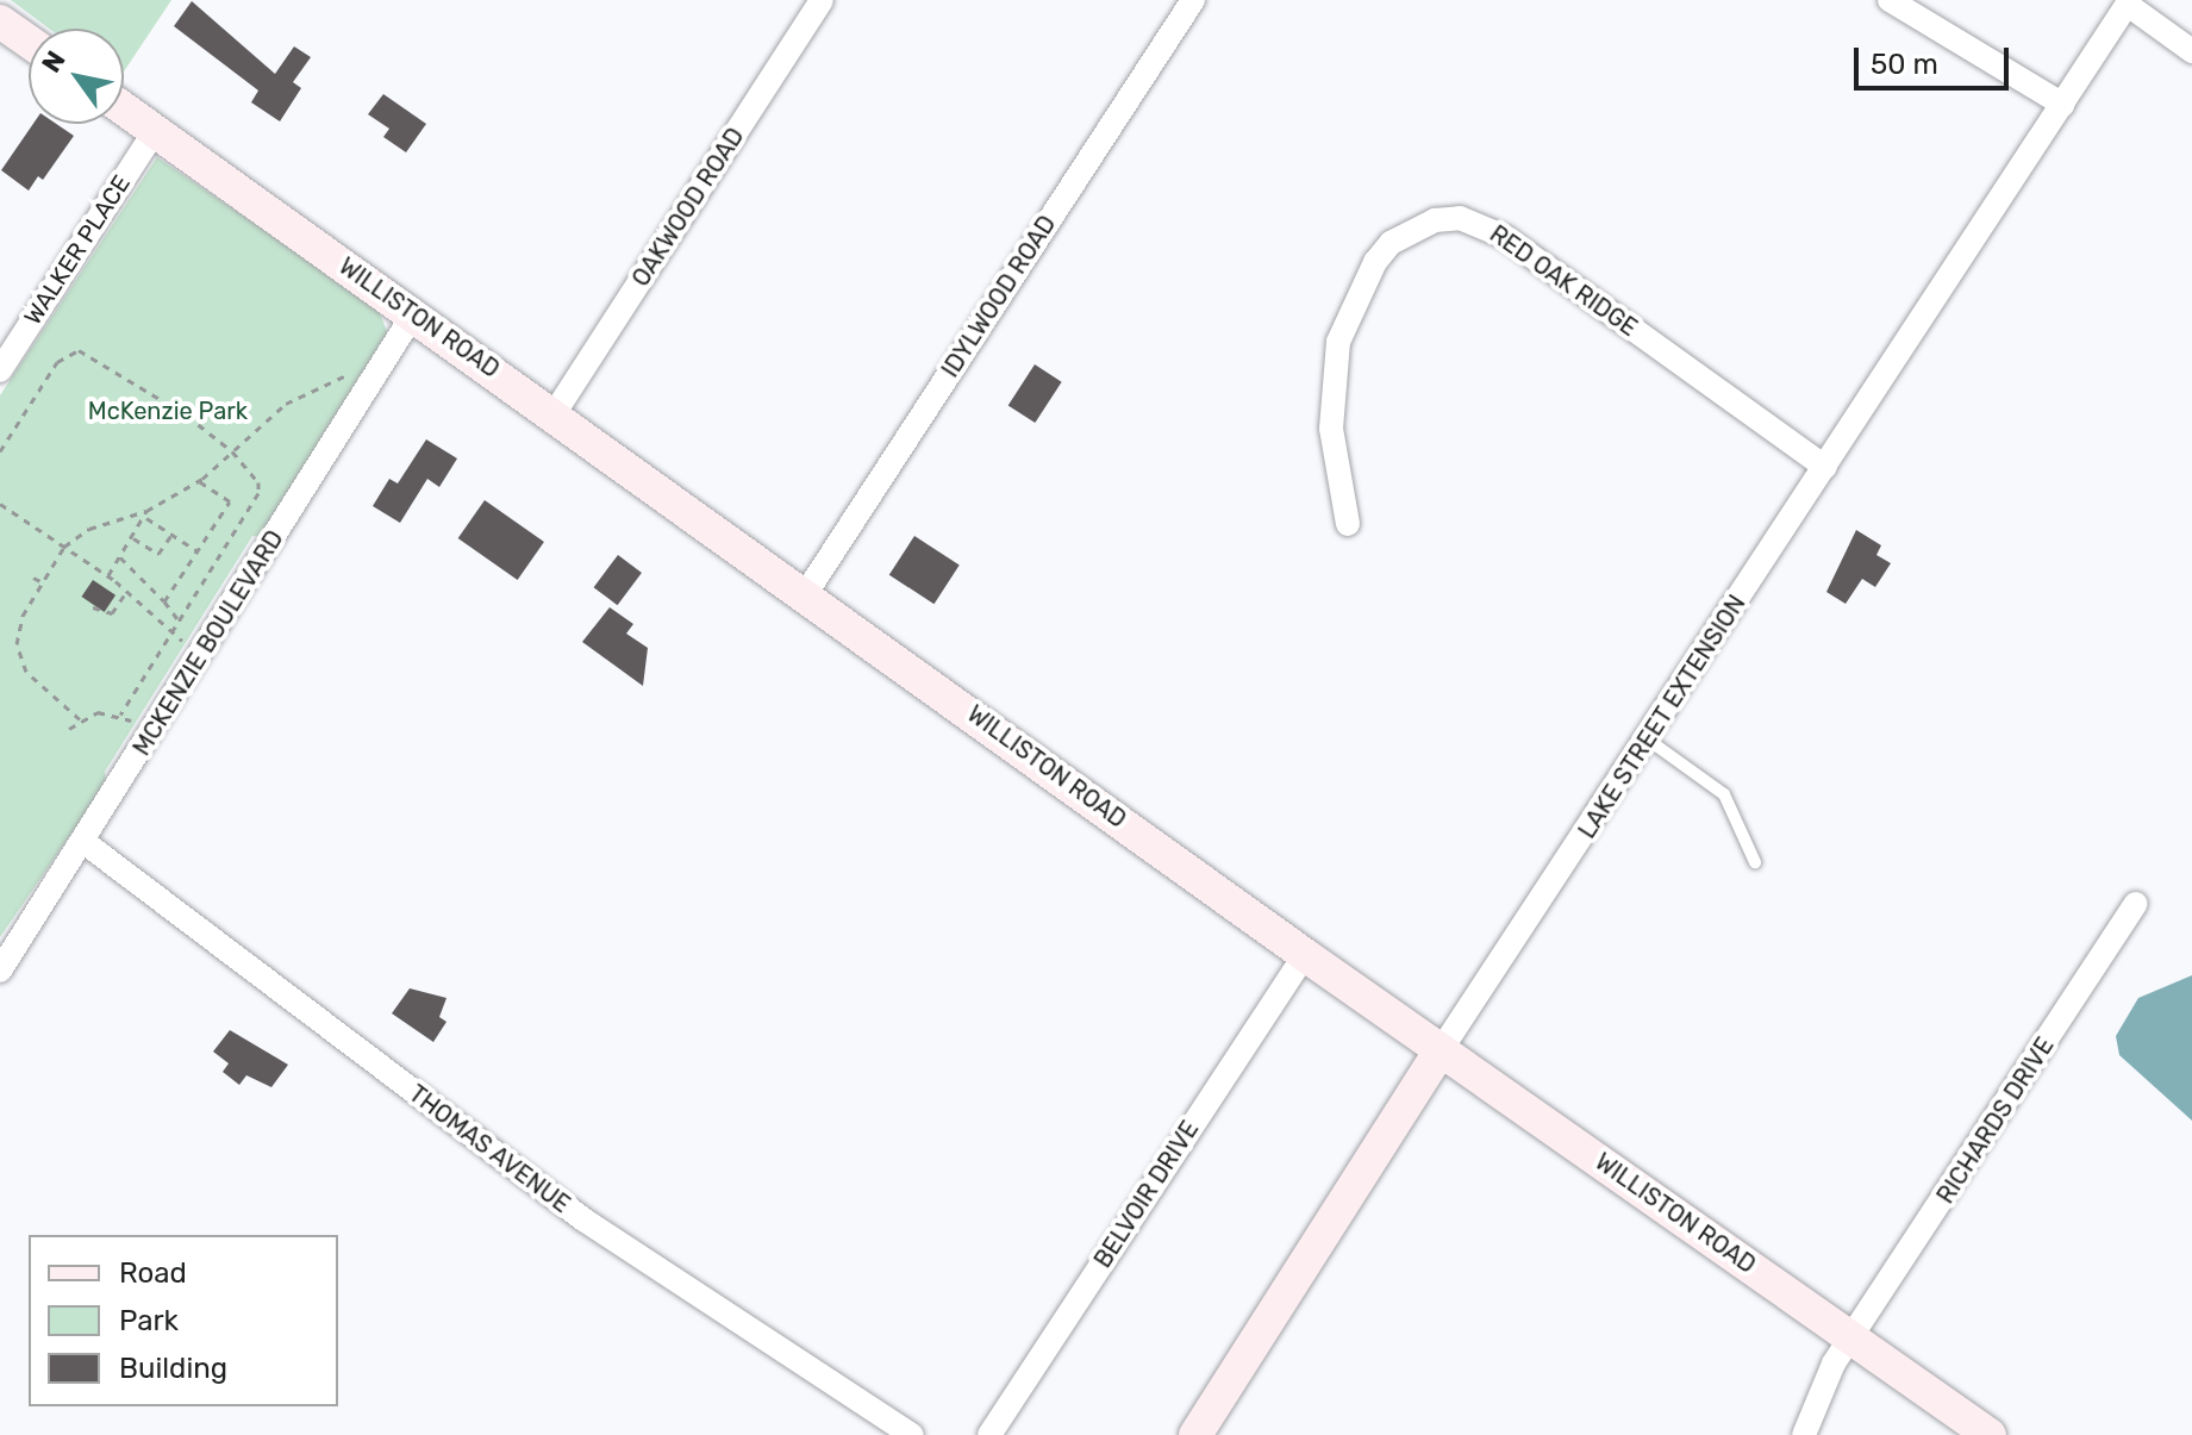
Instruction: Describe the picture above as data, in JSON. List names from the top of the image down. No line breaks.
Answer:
{"streets":{"main road":["WILLISTON ROAD","LAKE STREET EXTENSION"],"street":["OAKWOOD ROAD","WALKER PLACE","RED OAK RIDGE","IDYLWOOD ROAD","MCKENZIE BOULEVARD","RICHARDS DRIVE","THOMAS AVENUE","BELVOIR DRIVE"]},"crossings":[["OAKWOOD ROAD","WILLISTON ROAD"],["WALKER PLACE","WILLISTON ROAD"],["RED OAK RIDGE","LAKE STREET EXTENSION"],["IDYLWOOD ROAD","WILLISTON ROAD"],["WILLISTON ROAD","MCKENZIE BOULEVARD"],["WILLISTON ROAD","LAKE STREET EXTENSION"],["WILLISTON ROAD","RICHARDS DRIVE"],["WILLISTON ROAD","BELVOIR DRIVE"],["MCKENZIE BOULEVARD","THOMAS AVENUE"]],"parks":["McKenzie Park"],"legend":["Road","Park","Building"],"scale_bar":"50 m","north":"top left"}
